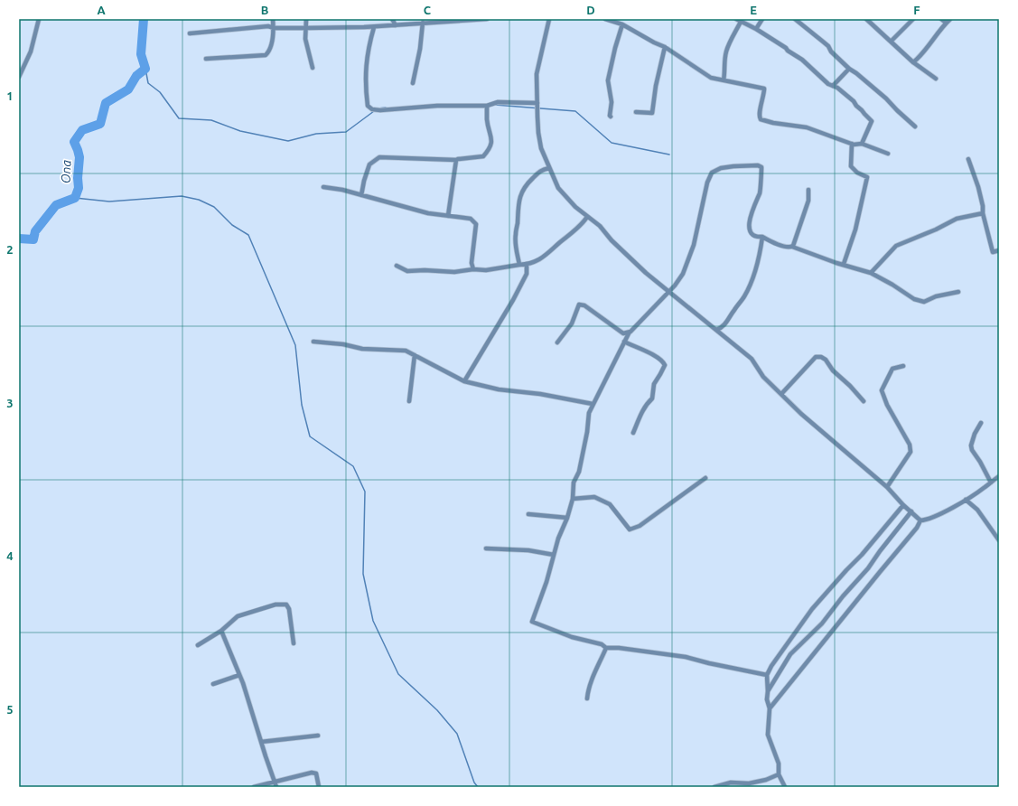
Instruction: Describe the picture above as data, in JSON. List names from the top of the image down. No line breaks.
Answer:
{"water":["Ona"],"grid":{"columns":["A","B","C","D","E","F"],"rows":["1","2","3","4","5"]}}
